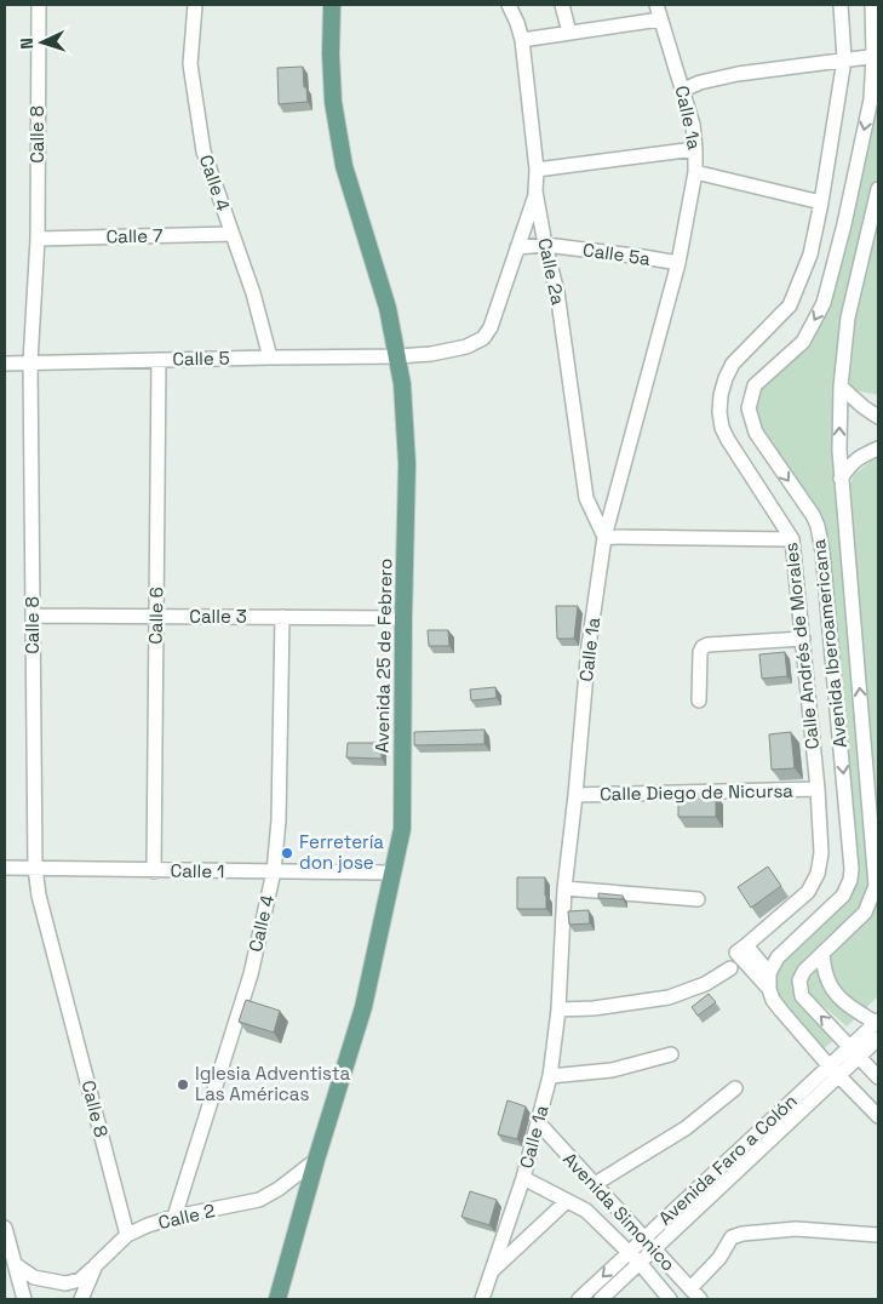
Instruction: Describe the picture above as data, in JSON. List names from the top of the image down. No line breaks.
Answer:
{"streets":{"main road":["Avenida 25 de Febrero"],"street":["Calle 1a","Calle 8","Calle 4","Calle 7","Calle 5a","Calle 2a","Calle 5","Calle 6","Calle 3","Avenida Iberoamericana","Calle Andrés de Morales","Calle Diego de Nicursa","Calle 1","Avenida Faro a Colón","Avenida Simonico","Calle 2"]},"crossings":[["Calle 1a","Calle 5a"],["Calle 1a","Calle 2a"],["Calle 1a","Calle Diego de Nicursa"],["Calle 1a","Avenida Simonico"],["Calle 8","Calle 7"],["Calle 8","Calle 5"],["Calle 8","Calle 3"],["Calle 8","Calle 1"],["Calle 8","Calle 2"],["Calle 4","Calle 7"],["Calle 4","Calle 5"],["Calle 4","Calle 3"],["Calle 4","Calle 1"],["Calle 4","Calle 2"],["Calle 5a","Calle 2a"],["Calle 5","Calle 6"],["Calle 5","Avenida 25 de Febrero"],["Calle 6","Calle 3"],["Calle 6","Calle 1"],["Calle 3","Avenida 25 de Febrero"],["Avenida Iberoamericana","Avenida Faro a Colón"],["Calle Andrés de Morales","Calle Diego de Nicursa"],["Avenida 25 de Febrero","Calle 1"],["Avenida 25 de Febrero","Calle 2"],["Avenida Faro a Colón","Avenida Simonico"]],"places":["Ferretería don jose","Iglesia Adventista Las Américas"],"north":"left"}
